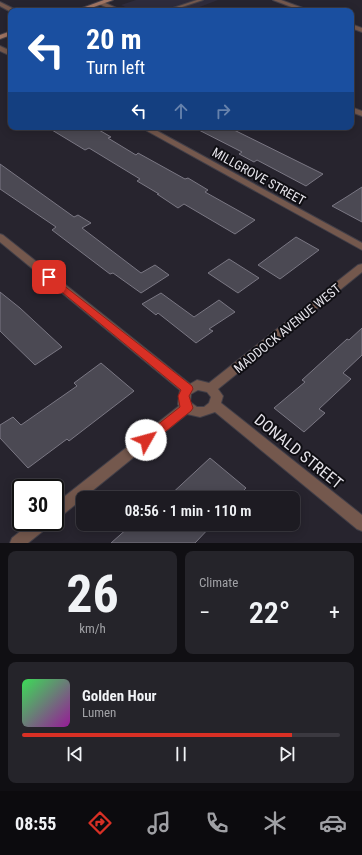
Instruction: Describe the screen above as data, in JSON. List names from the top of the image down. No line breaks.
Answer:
{"streets":{"street":["MILLGROVE STREET","MADDOCK AVENUE WEST","DONALD STREET"]},"crossings":[["MADDOCK AVENUE WEST","DONALD STREET"]],"page":{"turn":["20 m","Turn left"],"limit":"30","trip":"08:56 · 1 min · 110 m","tile":[["26","km/h"],"Climate"],"heat":["−","22°","+"],"song":["Golden Hour","Lumen"],"tabs":"08:55"}}
